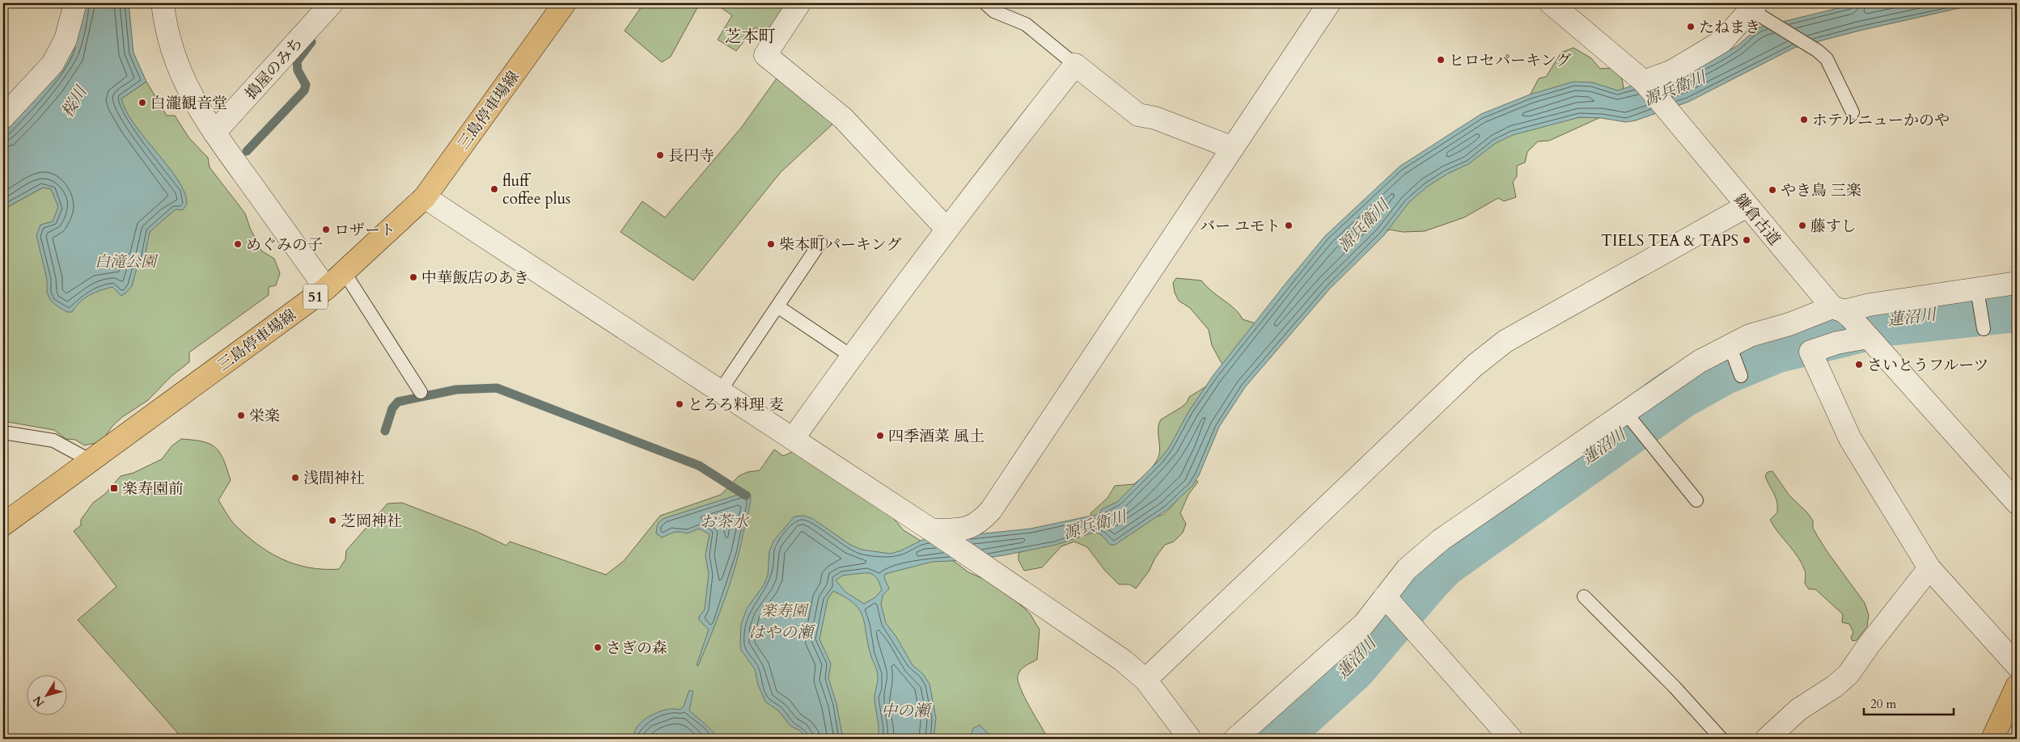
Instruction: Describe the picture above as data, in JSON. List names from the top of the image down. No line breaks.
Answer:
{"streets":{"main road":["三島停車場線","51"],"street":["搗屋のみち","鎌倉古道"]},"districts":["芝本町"],"water":["源兵衛川","桜川","蓮沼川","お茶水","はやの瀬","中の瀬"],"parks":["白滝公園","楽寿園"],"places":{"other":["たねまき","ヒロセパーキング","白瀧観音堂","ホテルニューかのや","長円寺","fluff coffee plus","やき鳥 三楽","バー ユモト","藤すし","ロザート","TIELS TEA & TAPS","めぐみの子","柴本町パーキング","中華飯店のあき","さいとうフルーツ","とろろ料理 麦","栄楽","四季酒菜 風土","浅間神社","芝岡神社","さぎの森"],"transit":["楽寿園前"]},"scale_bar":"20 m","north":"bottom left"}
